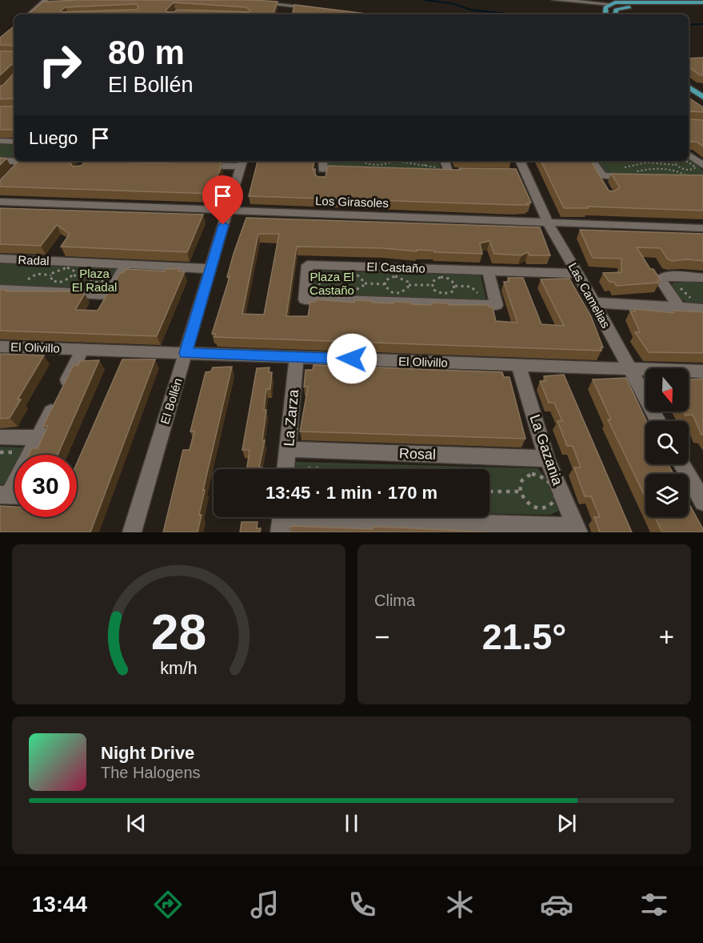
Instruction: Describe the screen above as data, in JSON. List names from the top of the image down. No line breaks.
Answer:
{"streets":{"street":["Los Girasoles","Radal","El Castaño","Las Camelias","El Olivillo","El Bollén","La Zarza","La Gazania","Rosal"]},"crossings":[["Los Girasoles","Las Camelias"],["Los Girasoles","El Bollén"],["Radal","El Bollén"],["El Castaño","Las Camelias"],["Las Camelias","El Olivillo"],["El Olivillo","El Bollén"],["El Olivillo","La Zarza"],["El Olivillo","La Gazania"],["La Zarza","Rosal"],["La Gazania","Rosal"]],"parks":["Plaza El Radal","Plaza El Castaño"],"north":"bottom","page":{"turn":["80 m","El Bollén"],"then":"Luego","limit":"30","trip":"13:45 · 1 min · 170 m","tile":"Clima","heat":["−","21.5°","+"],"song":["Night Drive","The Halogens"],"tabs":"13:44","gauge":["28","km/h"]}}
